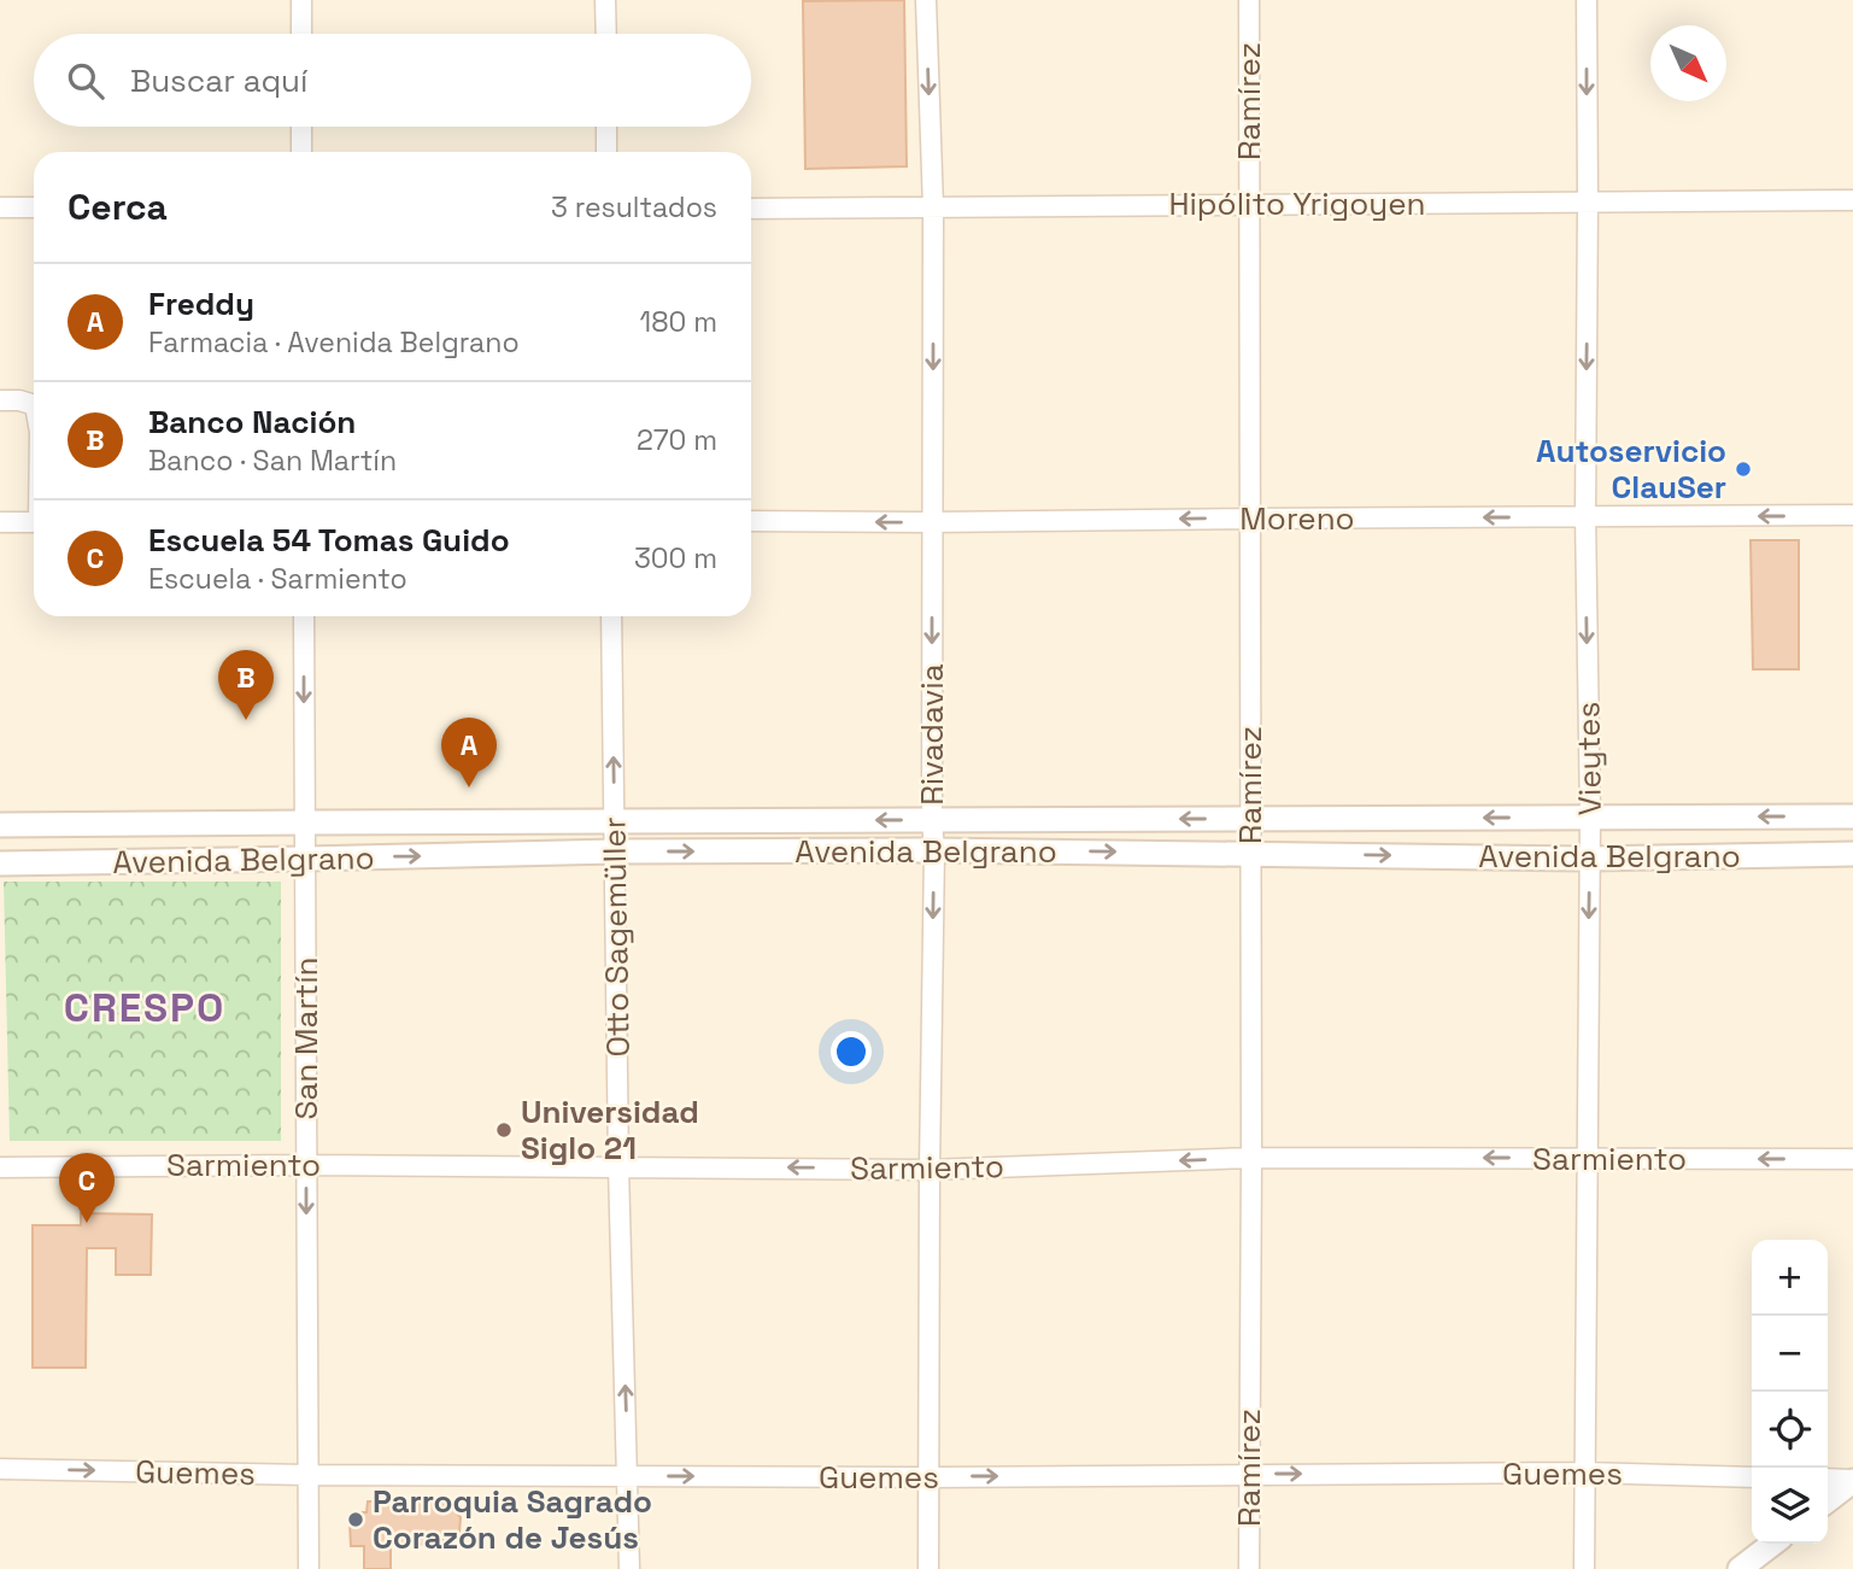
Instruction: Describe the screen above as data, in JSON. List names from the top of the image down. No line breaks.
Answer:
{"streets":{"street":["Ramírez","Hipólito Yrigoyen","Moreno","Rivadavia","Vieytes","Avenida Belgrano","Otto Sagemüller","San Martín","Sarmiento","Guemes"]},"crossings":[["Ramírez","Hipólito Yrigoyen"],["Ramírez","Moreno"],["Ramírez","Avenida Belgrano"],["Ramírez","Sarmiento"],["Ramírez","Guemes"],["Hipólito Yrigoyen","Rivadavia"],["Hipólito Yrigoyen","Vieytes"],["Moreno","Rivadavia"],["Moreno","Vieytes"],["Rivadavia","Avenida Belgrano"],["Rivadavia","Sarmiento"],["Rivadavia","Guemes"],["Vieytes","Avenida Belgrano"],["Vieytes","Sarmiento"],["Vieytes","Guemes"],["Avenida Belgrano","Otto Sagemüller"],["Avenida Belgrano","San Martín"],["Otto Sagemüller","Sarmiento"],["Otto Sagemüller","Guemes"],["San Martín","Sarmiento"],["San Martín","Guemes"]],"one_way":["Moreno","Rivadavia","Vieytes","Otto Sagemüller","San Martín","Sarmiento","Guemes"],"districts":["CRESPO"],"places":["Autoservicio ClauSer","Universidad Siglo 21","Parroquia Sagrado Corazón de Jesús"],"north":"bottom right","page":{"search":"Buscar aquí","heading":["Cerca","3 resultados"],"list":[{"mark":"A","name":"Freddy","note":"Farmacia · Avenida Belgrano","value":"180 m"},{"mark":"B","name":"Banco Nación","note":"Banco · San Martín","value":"270 m"},{"mark":"C","name":"Escuela 54 Tomas Guido","note":"Escuela · Sarmiento","value":"300 m"}],"pins":["B","A","C"],"map_buttons":["+","−"]}}
